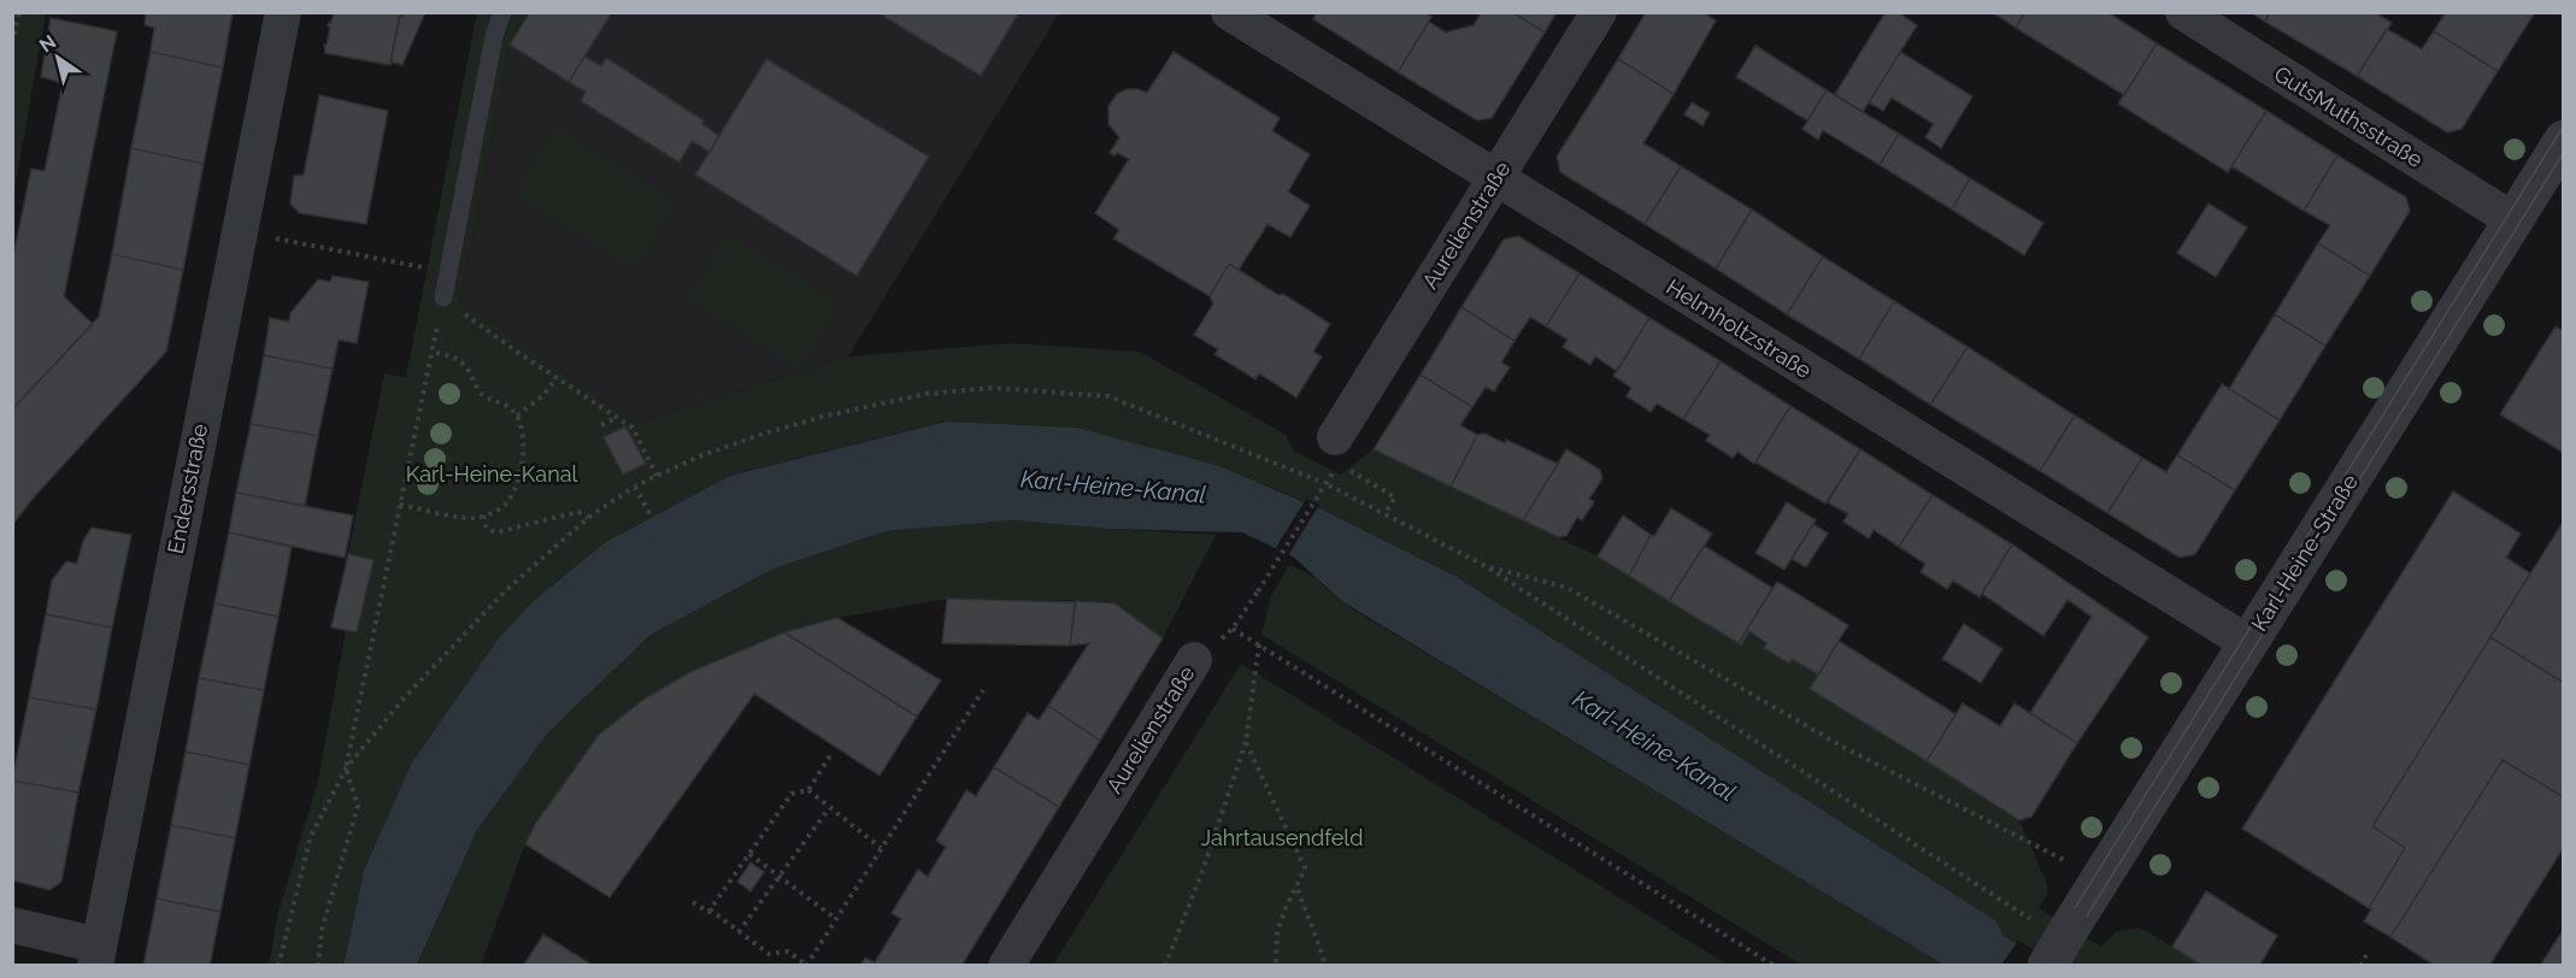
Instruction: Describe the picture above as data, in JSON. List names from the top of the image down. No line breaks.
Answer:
{"streets":{"street":["GutsMuthsstraße","Aurelienstraße","Helmholtzstraße","Endersstraße","Karl-Heine-Straße"]},"crossings":[["GutsMuthsstraße","Karl-Heine-Straße"],["Aurelienstraße","Helmholtzstraße"],["Helmholtzstraße","Karl-Heine-Straße"]],"water":["Karl-Heine-Kanal"],"parks":["Karl-Heine-Kanal","Jahrtausendfeld"],"north":"top left"}
